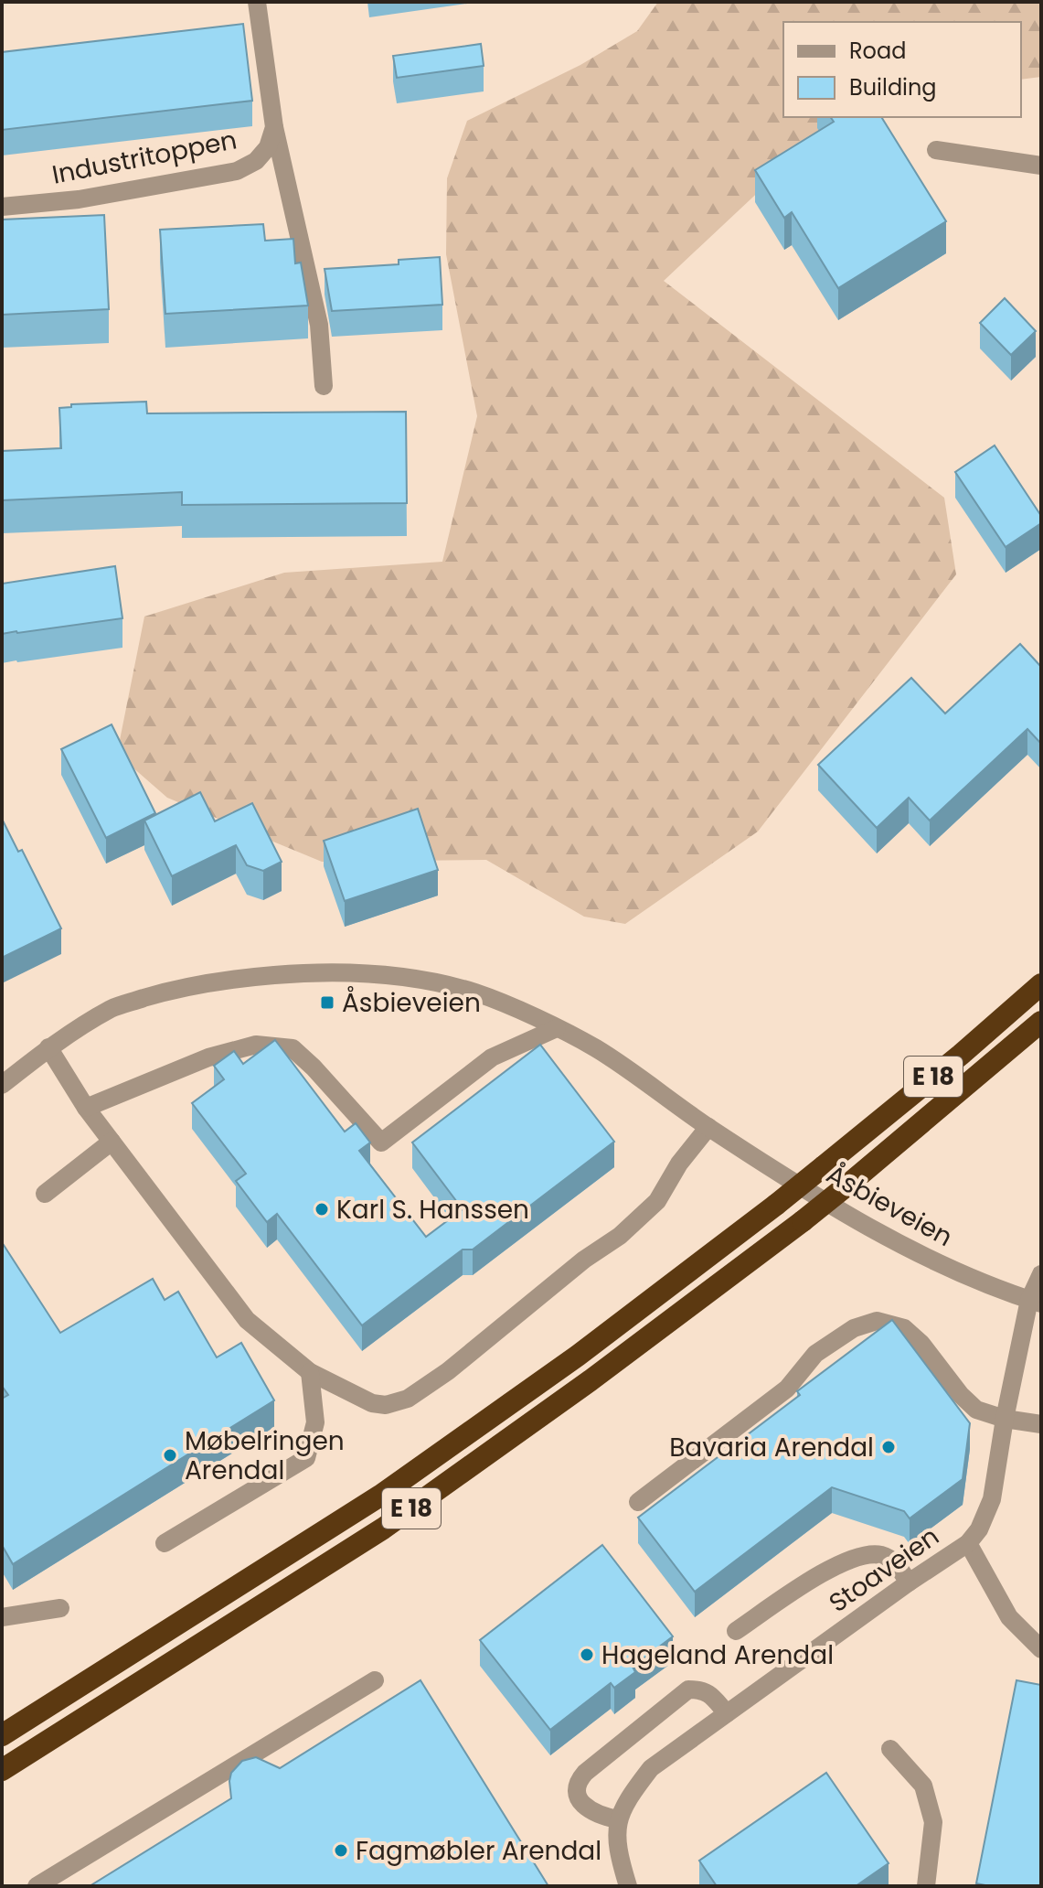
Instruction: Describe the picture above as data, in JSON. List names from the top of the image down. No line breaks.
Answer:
{"streets":{"highway":["E 18"],"street":["Industritoppen","Åsbieveien","Stoaveien"]},"crossings":[["Åsbieveien","Stoaveien"]],"places":{"transit":["Åsbieveien"],"other":["Karl S. Hanssen","Bavaria Arendal","Møbelringen Arendal","Hageland Arendal","Fagmøbler Arendal"]},"legend":["Road","Building"]}
